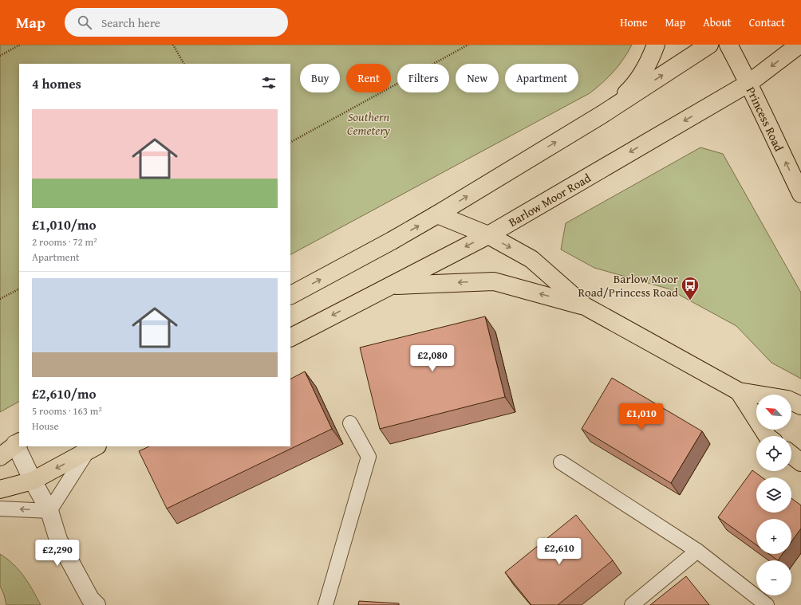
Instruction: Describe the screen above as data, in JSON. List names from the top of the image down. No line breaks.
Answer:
{"streets":{"main road":["Princess Road","Barlow Moor Road"]},"crossings":[["Princess Road","Barlow Moor Road"]],"one_way":["Princess Road"],"parks":["Southern Cemetery"],"places":{"bus stop":["Barlow Moor Road/Princess Road"]},"north":"top left","page":{"header":"Map","search":"Search here","nav":["Home","Map","About","Contact"],"chip":["Buy","Rent","Filters","New","Apartment"],"heading":"4 homes","list":[{"name":"£1,010/mo","note":"2 rooms · 72 m² · Apartment"},{"name":"£2,610/mo","note":"5 rooms · 163 m² · House"}],"price":["£2,080","£1,010","£2,610","£2,290"],"map_buttons":["+","−"]}}
